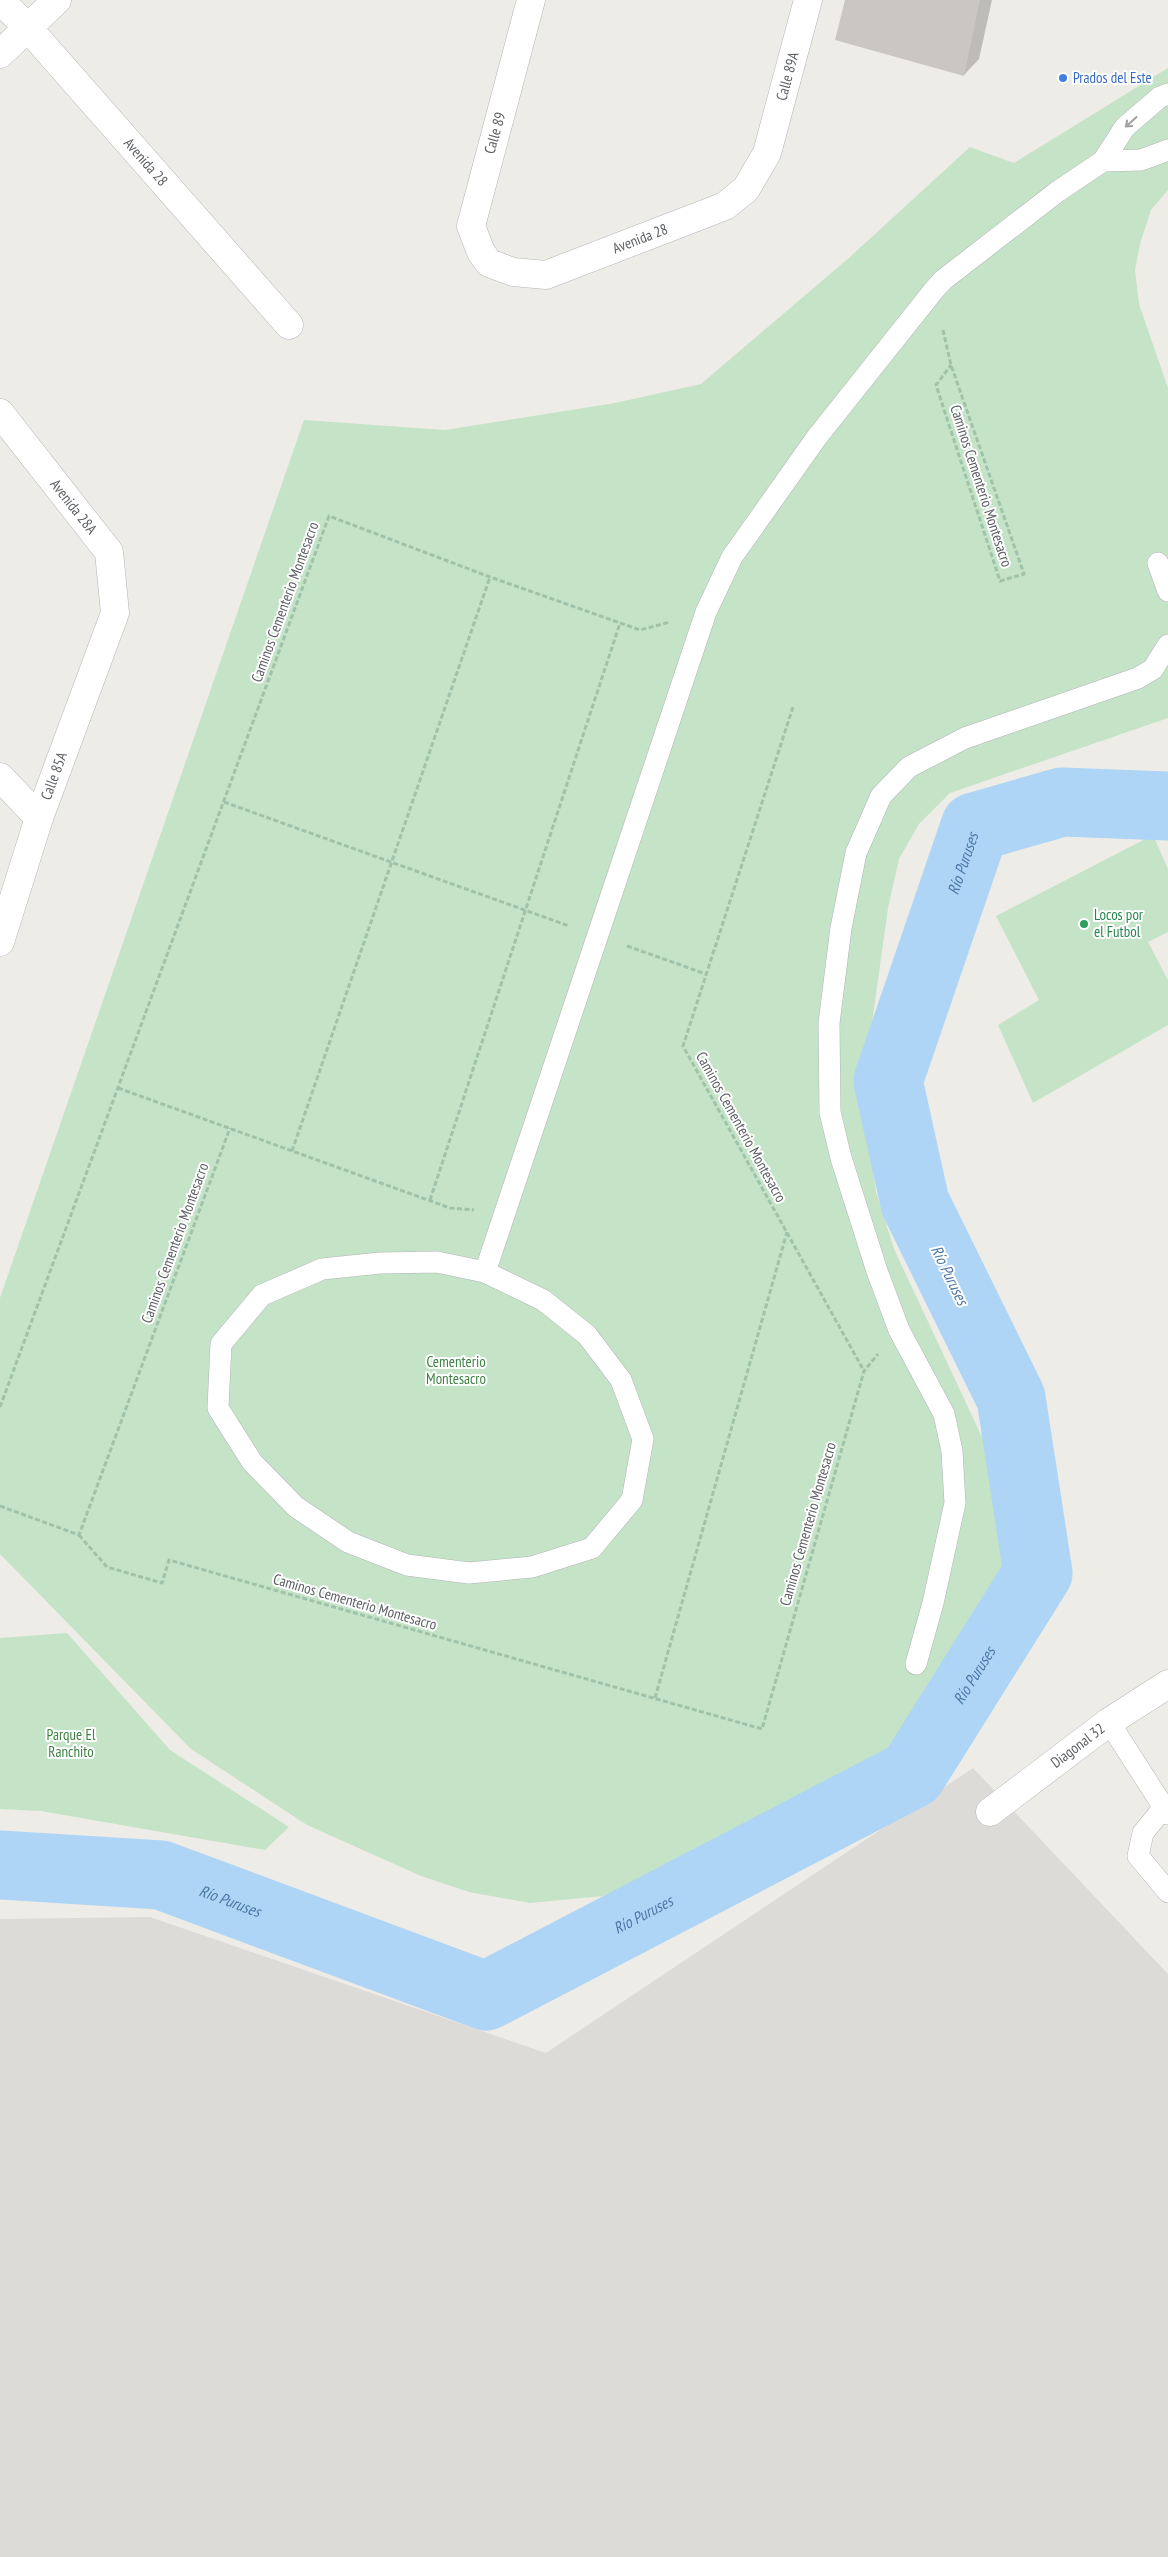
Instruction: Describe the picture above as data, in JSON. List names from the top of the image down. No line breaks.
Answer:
{"streets":{"street":["Calle 89A","Calle 89","Avenida 28","Avenida 28A","Calle 85A","Diagonal 32"],"path":["Caminos Cementerio Montesacro"]},"crossings":[["Calle 89A","Avenida 28"],["Calle 89","Avenida 28"],["Avenida 28A","Calle 85A"]],"water":["Río Puruses"],"parks":["Cementerio Montesacro","Parque El Ranchito"],"places":["Prados del Este","Locos por el Futbol"]}
